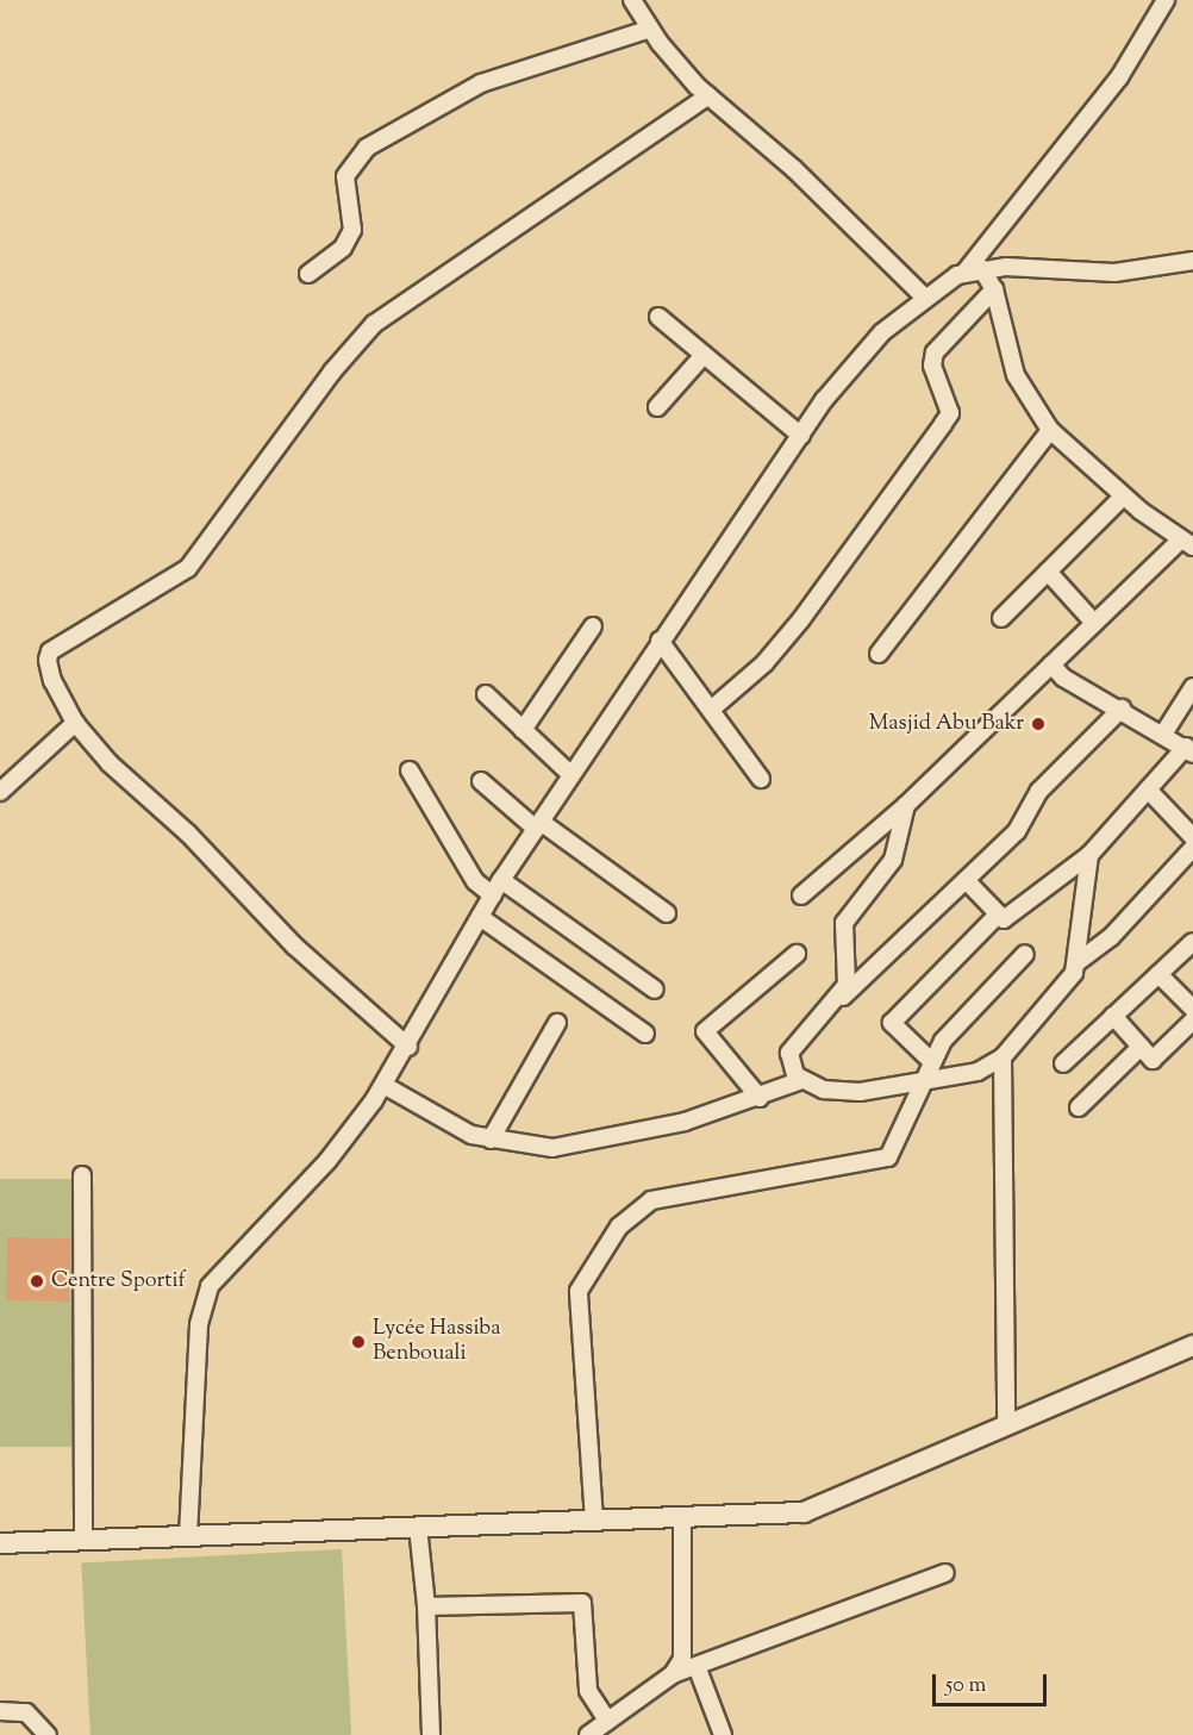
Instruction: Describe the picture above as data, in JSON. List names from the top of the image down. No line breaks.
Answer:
{"places":["Masjid Abu Bakr","Centre Sportif","Lycée Hassiba Benbouali"],"scale_bar":"50 m"}
